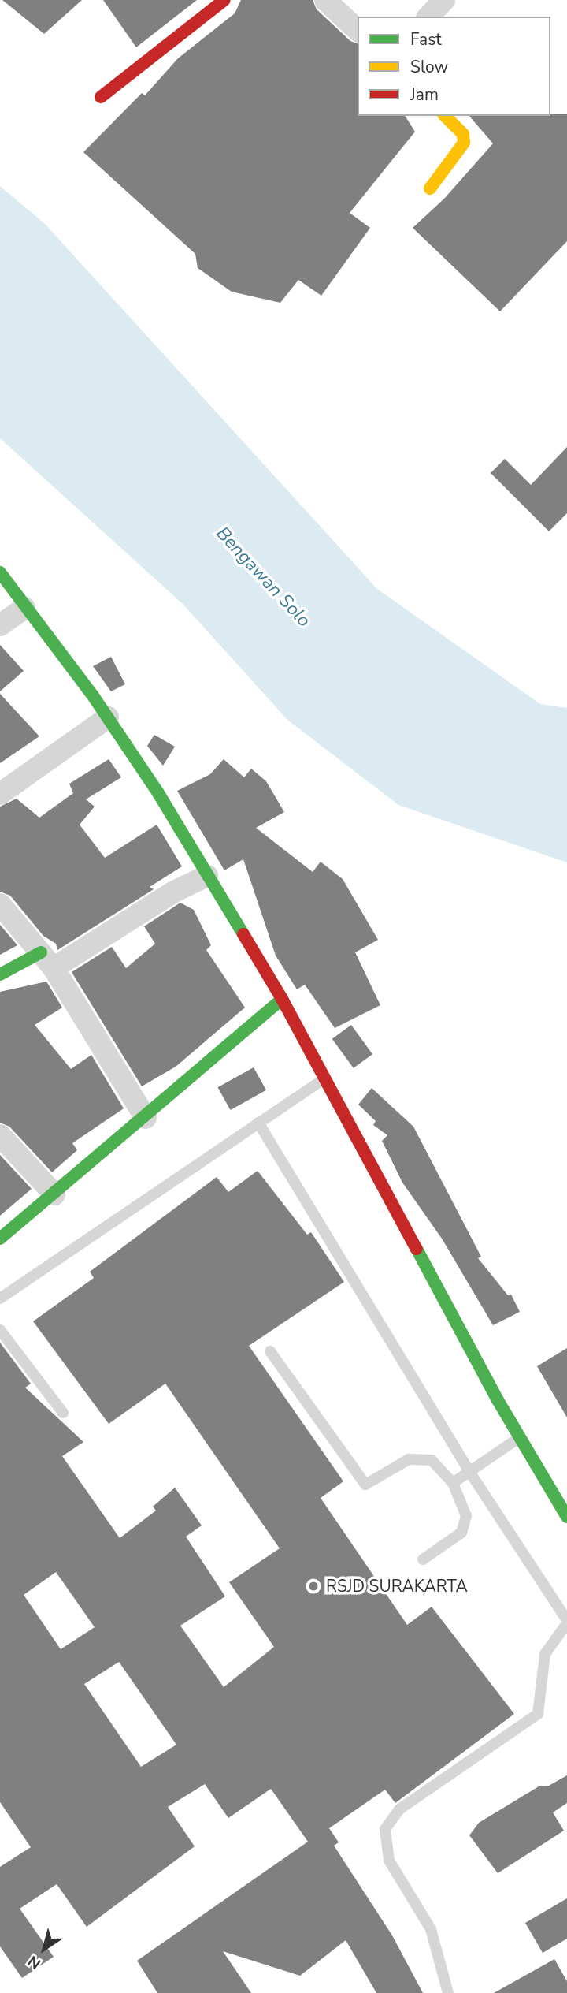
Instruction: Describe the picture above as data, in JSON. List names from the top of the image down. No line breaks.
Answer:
{"water":["Bengawan Solo"],"places":["RSJD SURAKARTA"],"legend":["Fast","Slow","Jam"],"north":"bottom left"}
